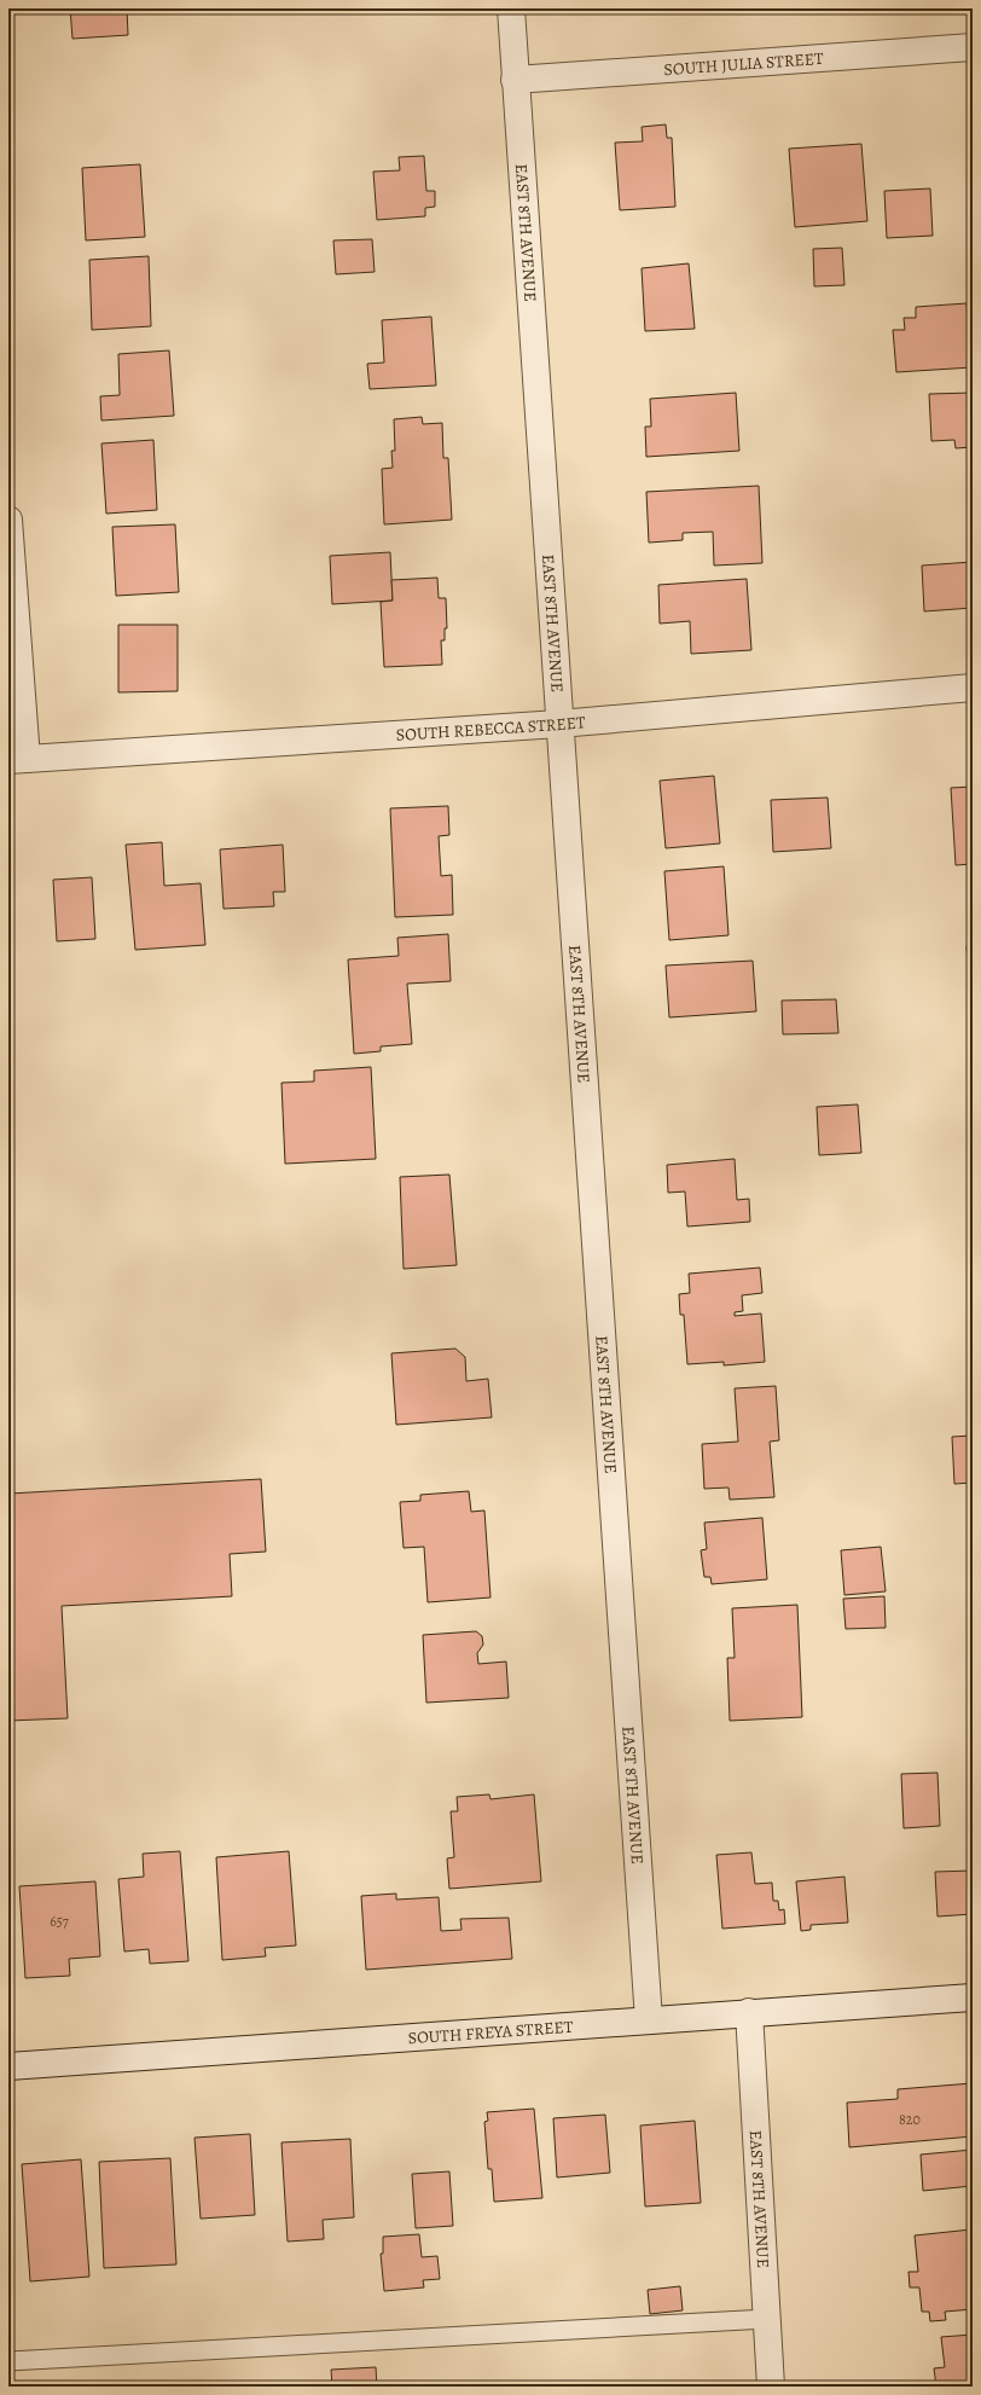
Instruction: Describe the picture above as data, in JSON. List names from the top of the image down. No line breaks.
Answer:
{"streets":{"street":["SOUTH JULIA STREET","EAST 8TH AVENUE","SOUTH REBECCA STREET","SOUTH FREYA STREET"]},"crossings":[["SOUTH JULIA STREET","EAST 8TH AVENUE"],["EAST 8TH AVENUE","SOUTH REBECCA STREET"],["EAST 8TH AVENUE","SOUTH FREYA STREET"]],"house_numbers":["657","820"]}
